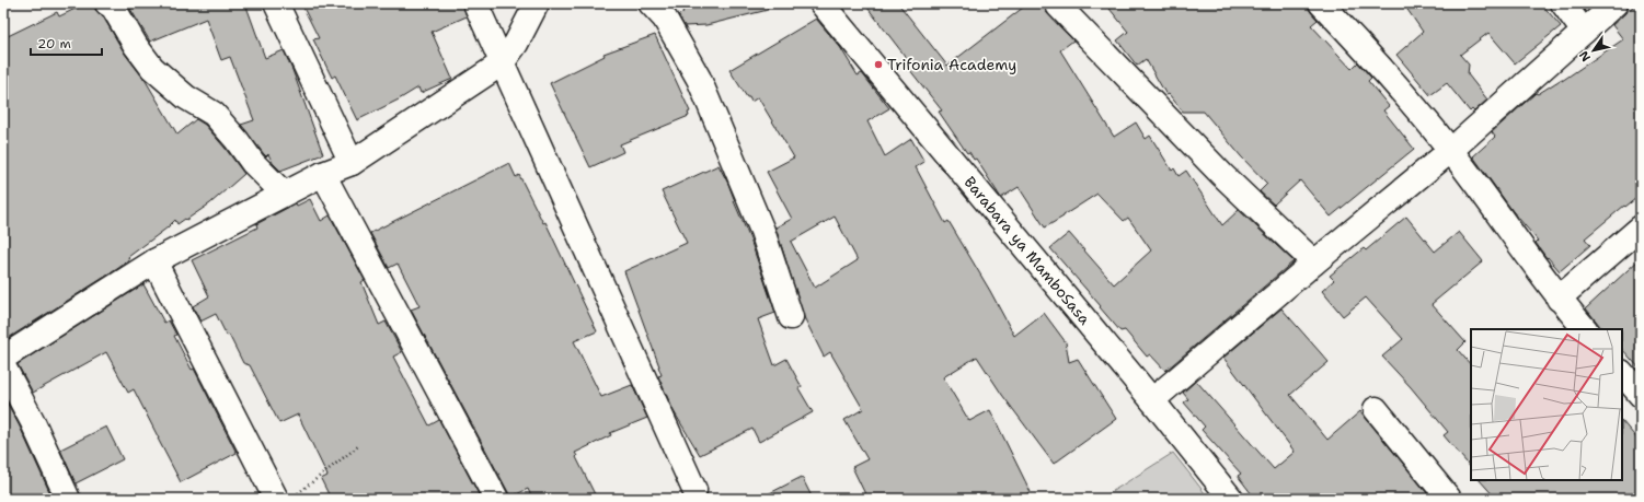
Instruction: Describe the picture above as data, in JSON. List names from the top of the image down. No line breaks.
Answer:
{"streets":{"street":["Barabara ya MamboSasa"]},"places":["Trifonia Academy"],"scale_bar":"20 m","north":"bottom left"}
